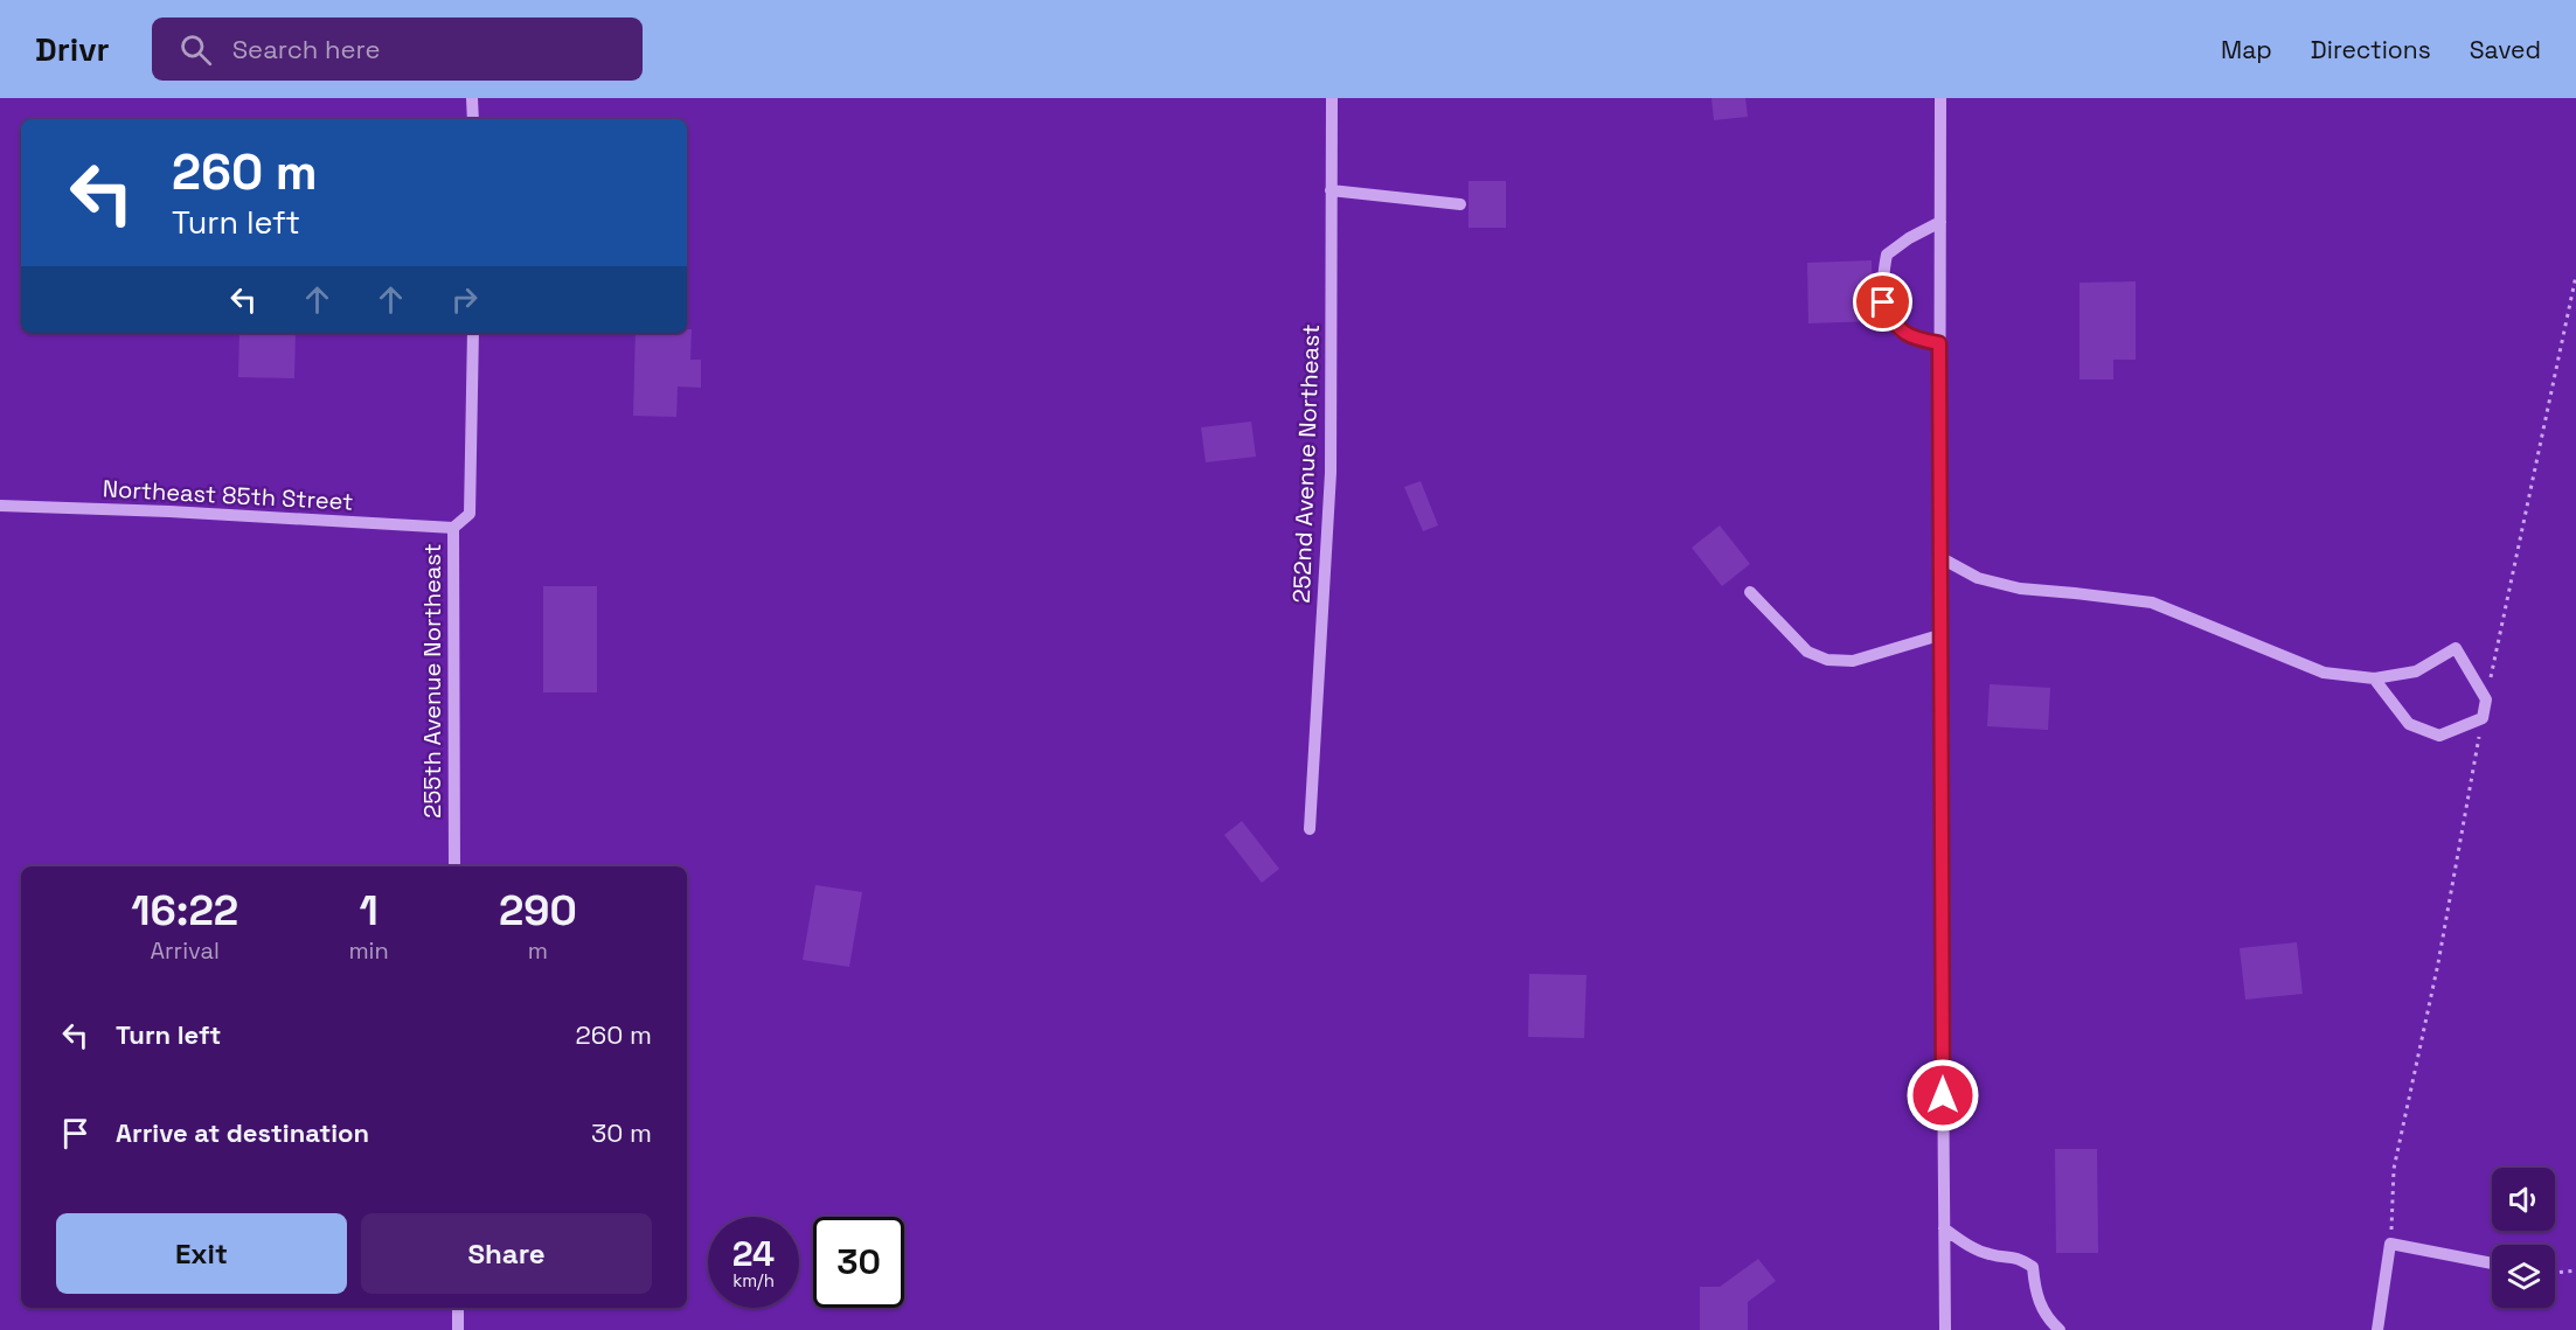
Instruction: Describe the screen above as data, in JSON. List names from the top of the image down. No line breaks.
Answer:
{"streets":{"street":["252nd Avenue Northeast","Northeast 85th Street","255th Avenue Northeast"]},"crossings":[["Northeast 85th Street","255th Avenue Northeast"]],"page":{"header":"Drivr","search":"Search here","nav":["Map","Directions","Saved"],"turn":["260 m","Turn left"],"eta":["16:22","Arrival","1","min","290","m"],"list":[{"name":"Turn left","value":"260 m"},{"name":"Arrive at destination","value":"30 m"}],"buttons":["Exit","Share"],"speed":"24 km/h","limit":"30"}}
